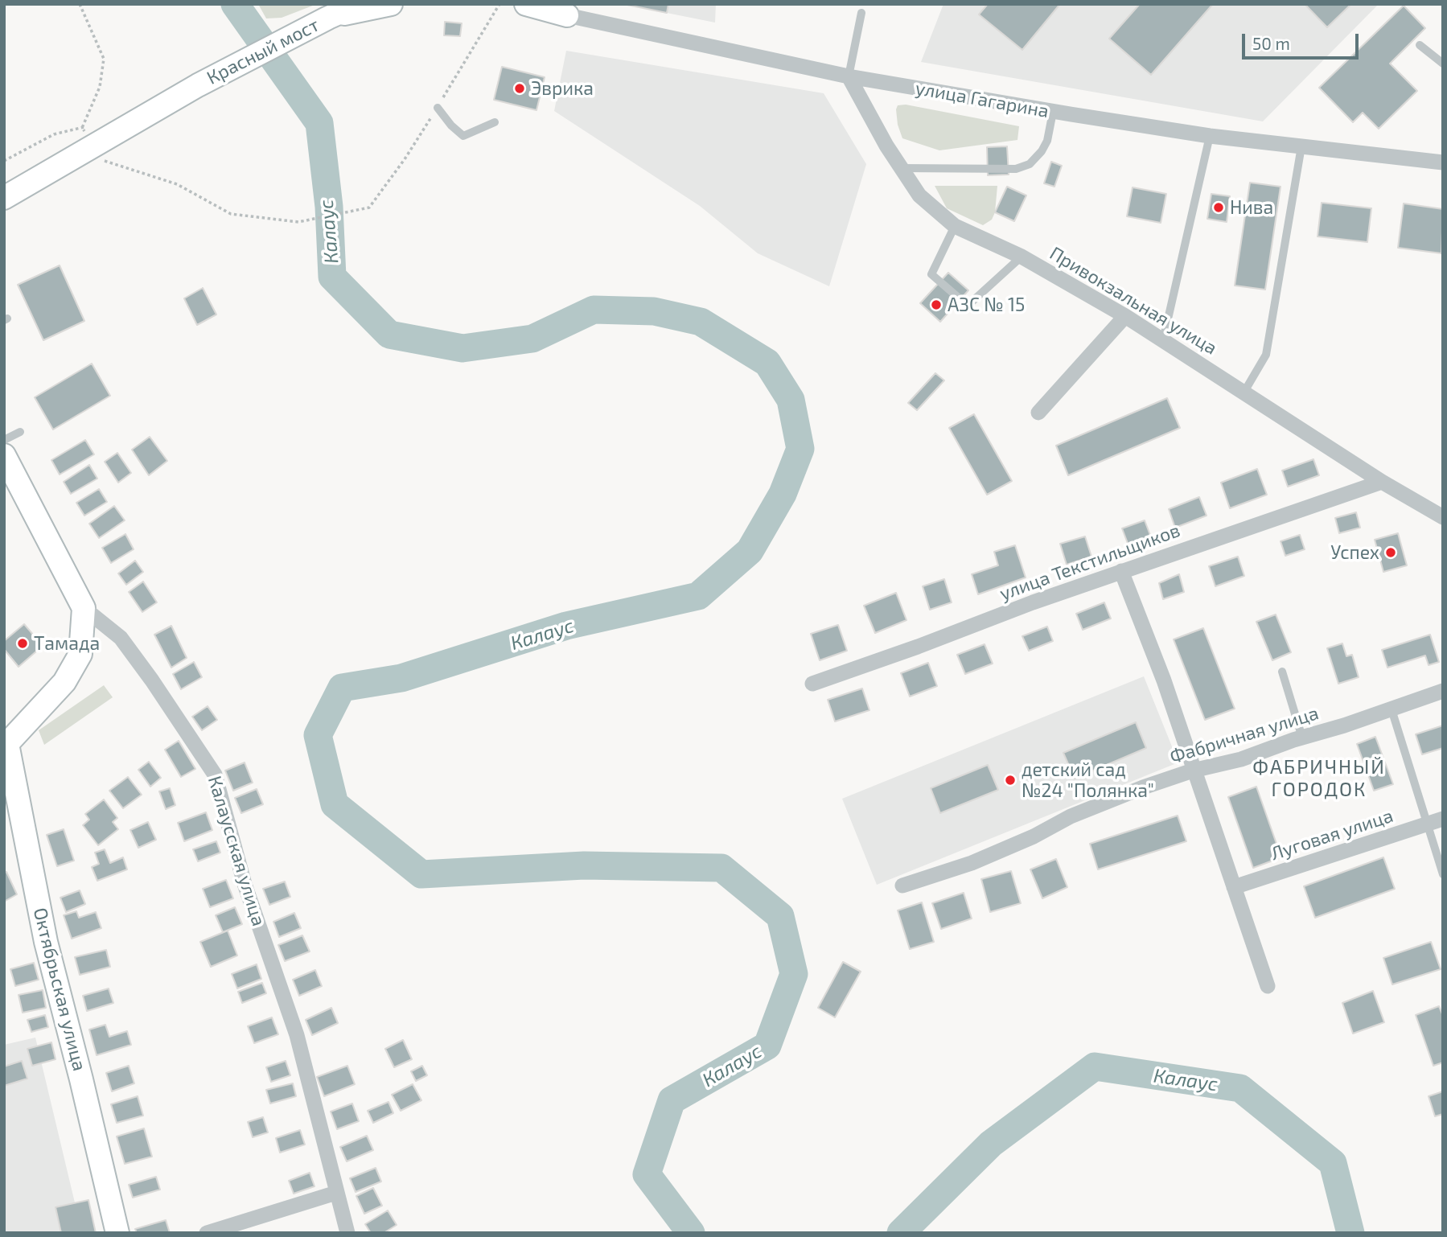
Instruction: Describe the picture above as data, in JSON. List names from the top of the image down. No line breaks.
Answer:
{"streets":{"main road":["Красный мост","улица Гагарина","Калаусская улица","Октябрьская улица"],"street":["Привокзальная улица","улица Текстильщиков","Фабричная улица","Луговая улица"]},"crossings":[["улица Гагарина","Привокзальная улица"],["Привокзальная улица","улица Текстильщиков"]],"districts":["ФАБРИЧНЫЙ ГОРОДОК"],"water":["Калаус"],"places":["Эврика","Нива","АЗС № 15","Успех","Тамада","детский сад №24 \"Полянка\""],"scale_bar":"50 m"}
